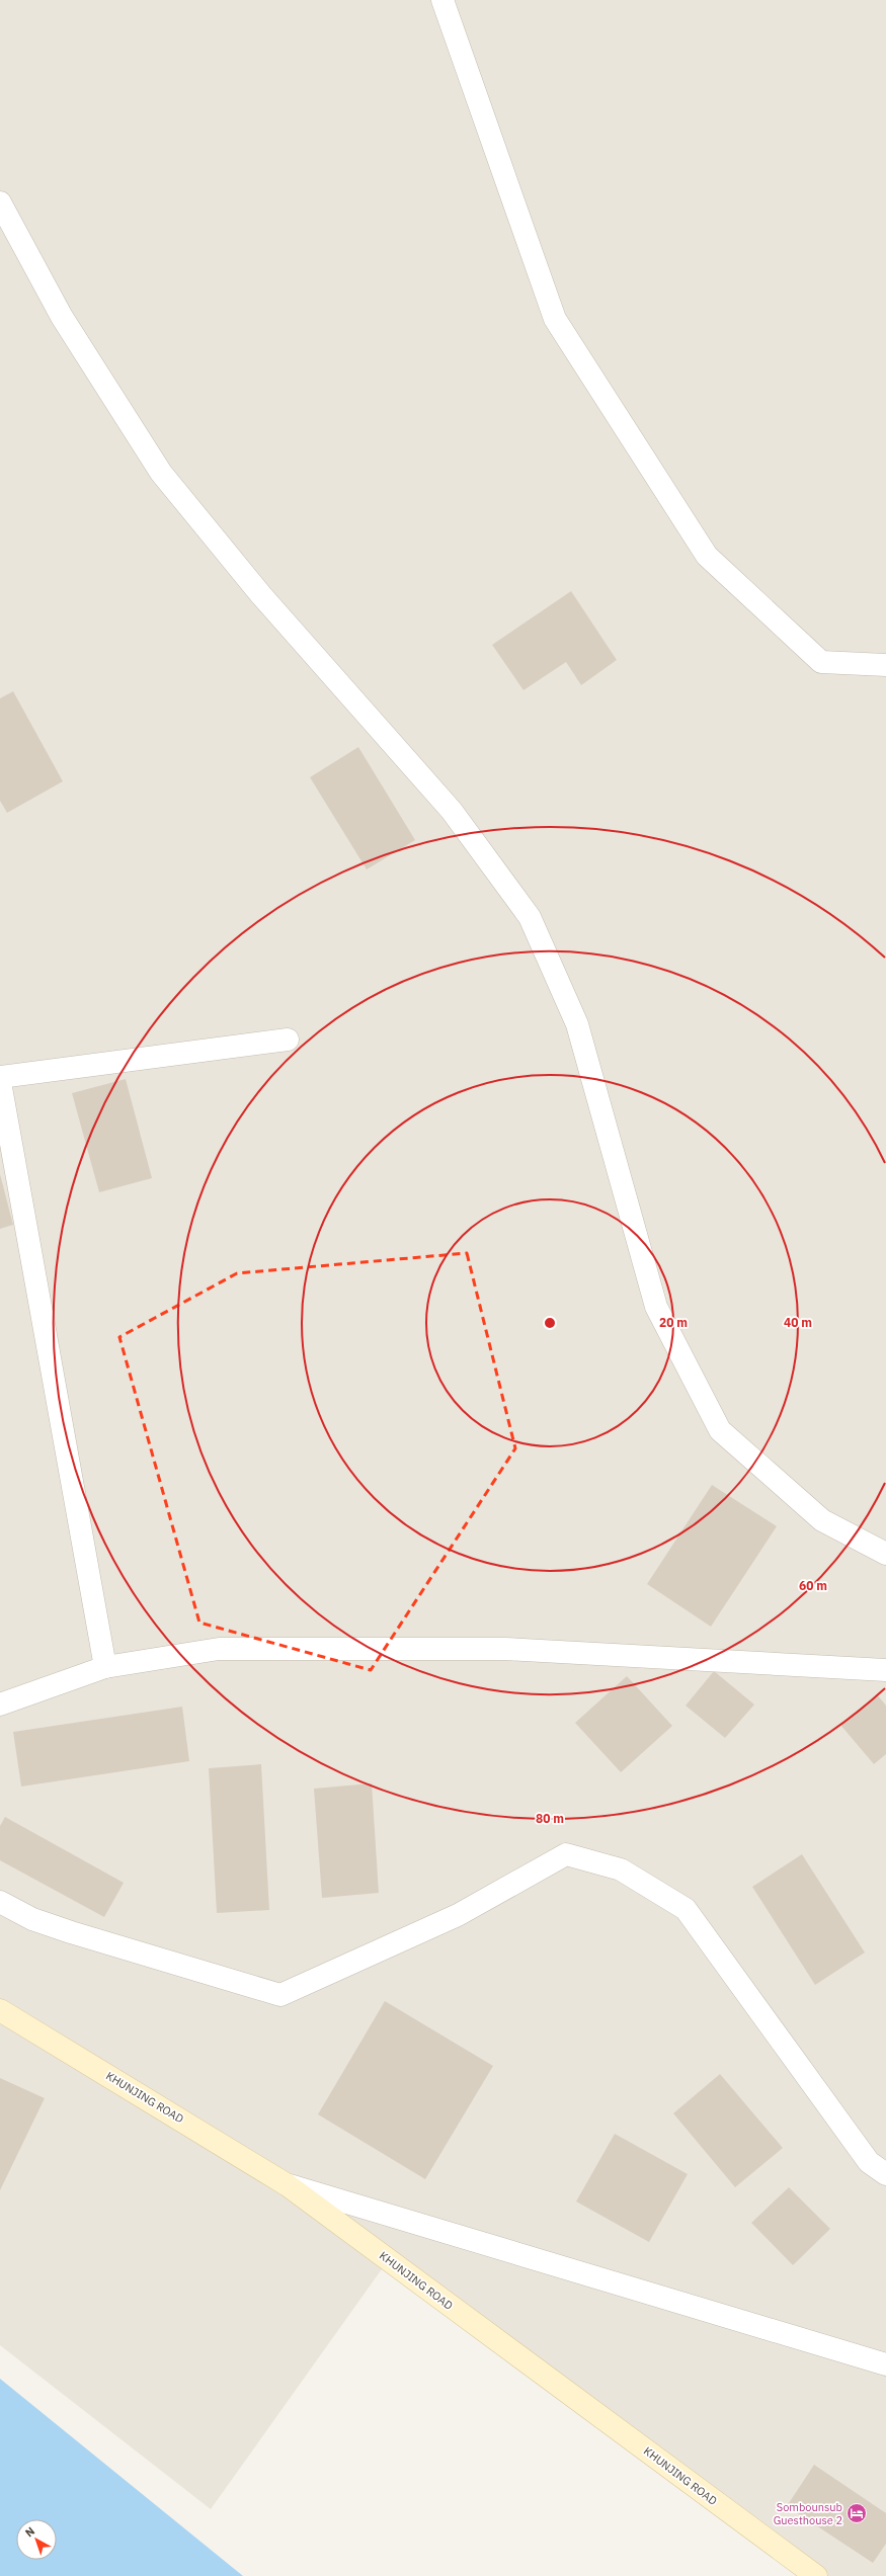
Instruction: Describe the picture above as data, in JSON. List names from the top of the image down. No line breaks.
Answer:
{"streets":{"main road":["KHUNJING ROAD"]},"places":{"hotel":["Sombounsub Guesthouse 2"]},"north":"top left","rings":["20 m","40 m","60 m","80 m"]}
